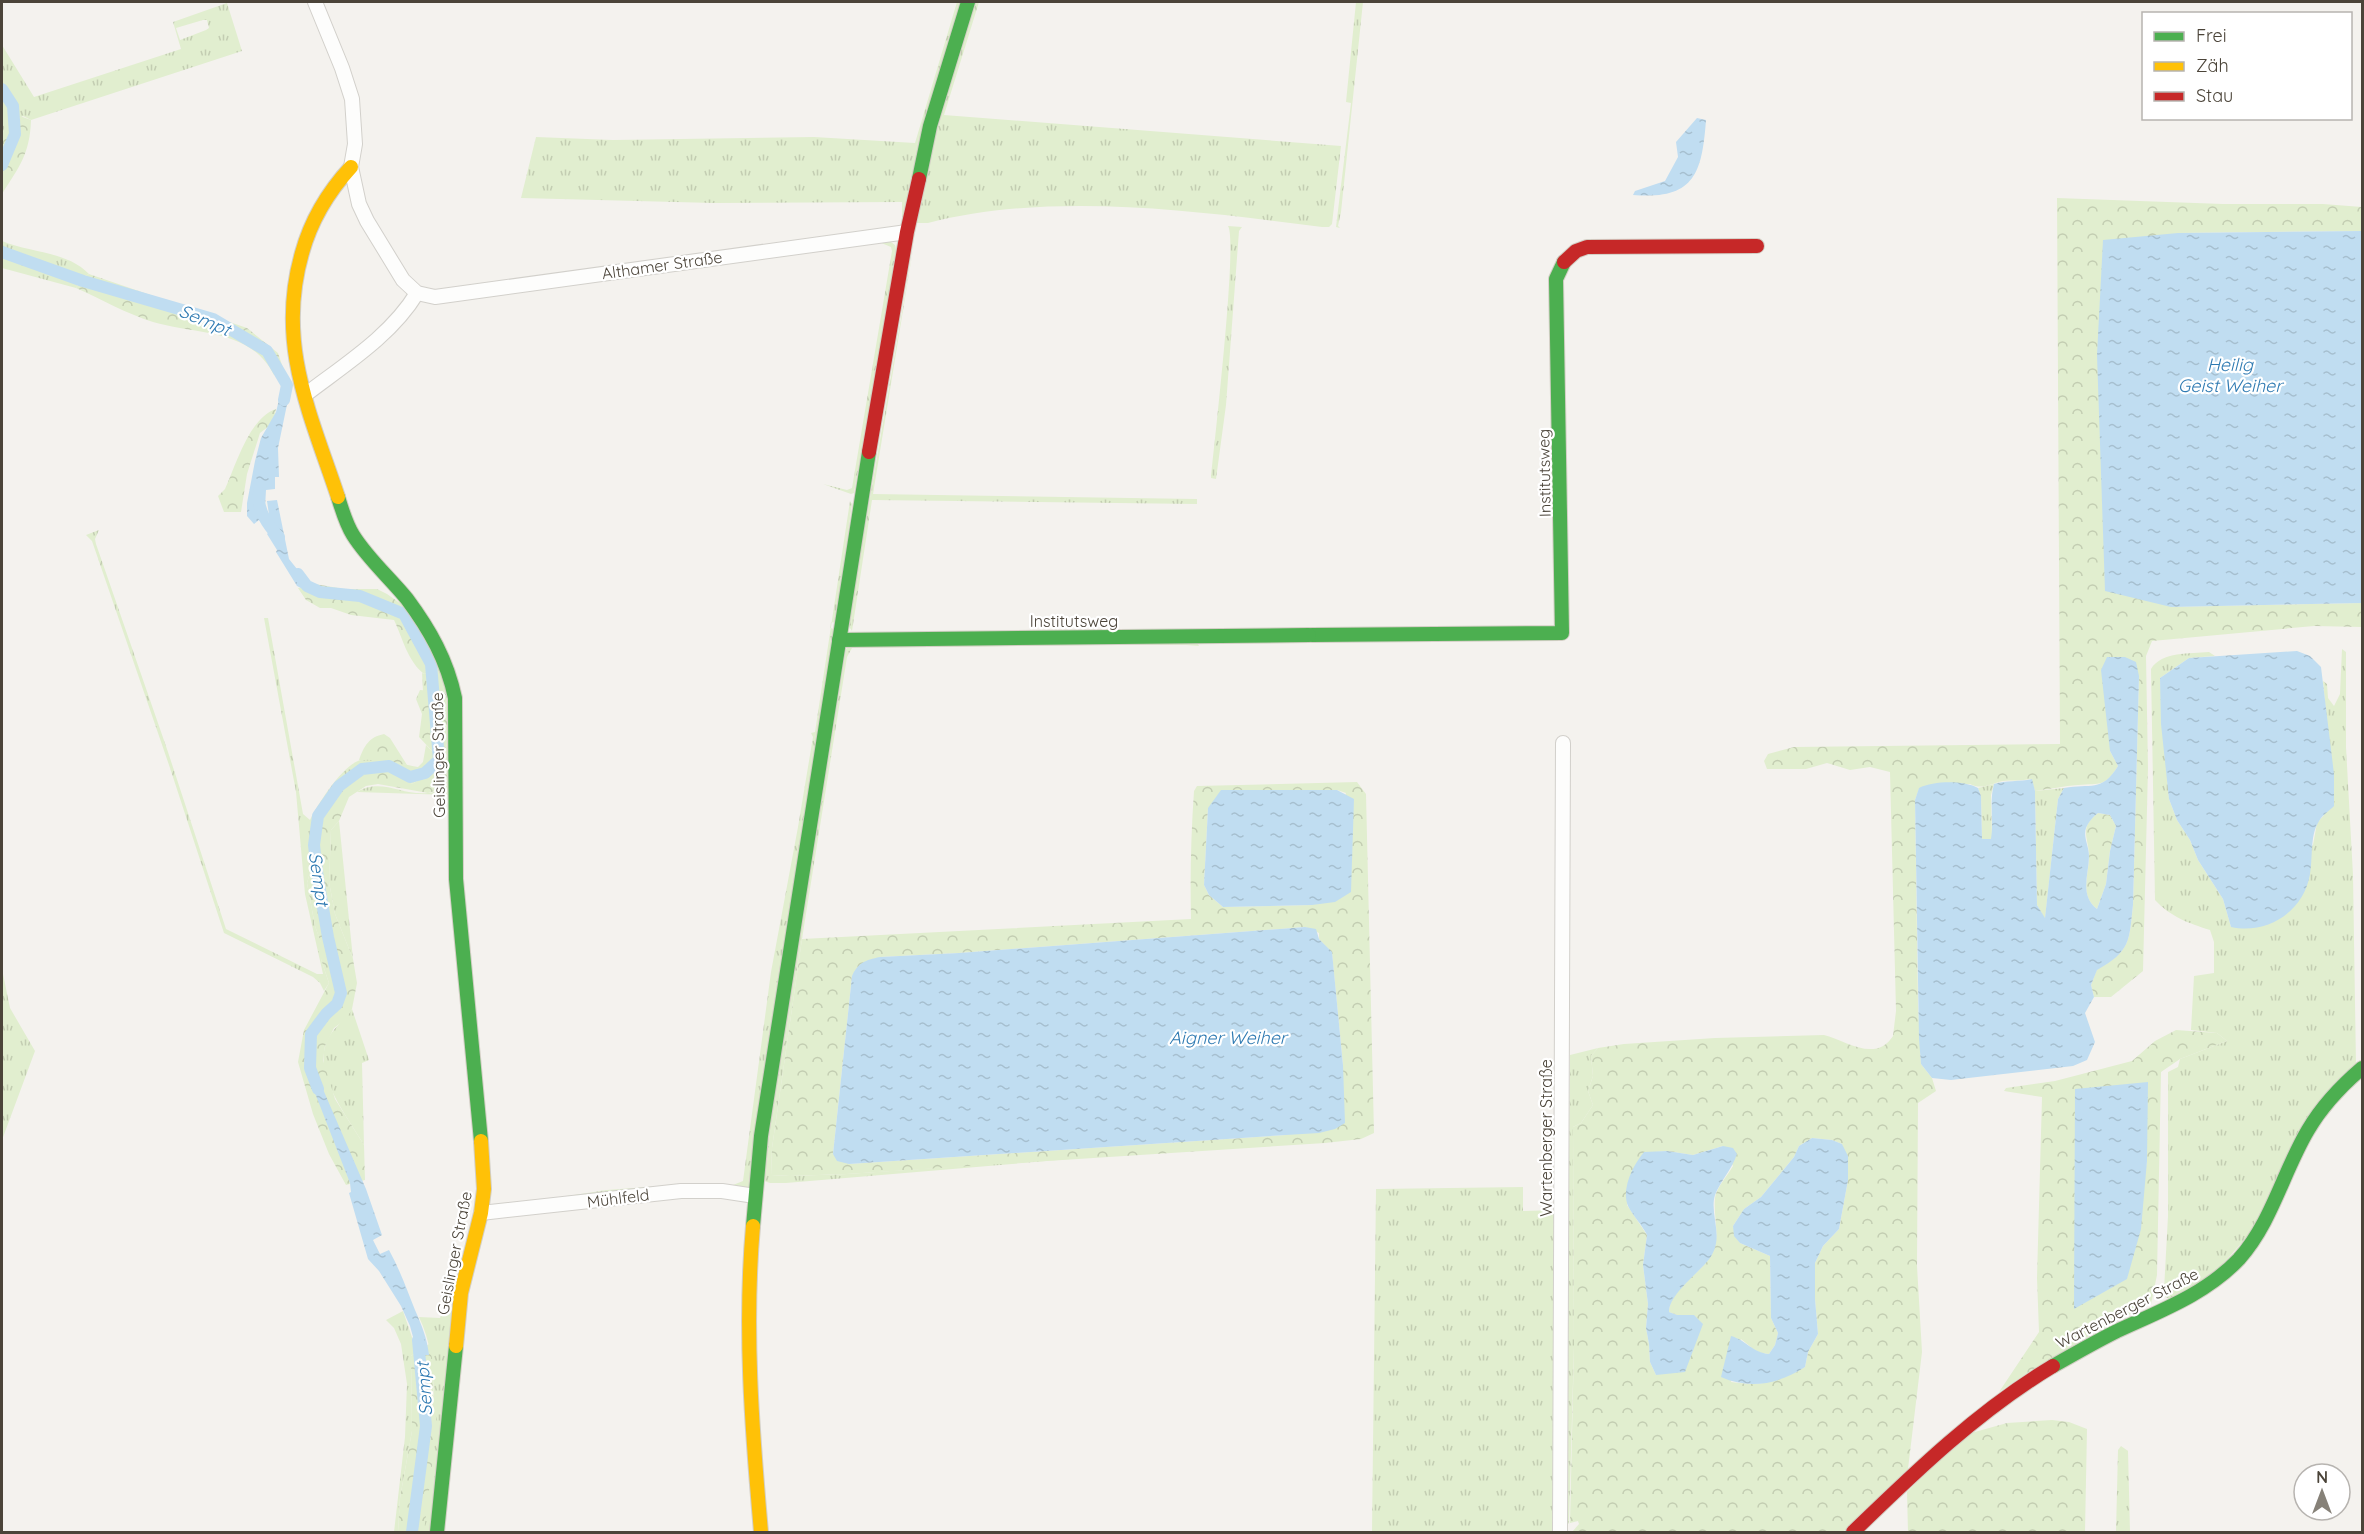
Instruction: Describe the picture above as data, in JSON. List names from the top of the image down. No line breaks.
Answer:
{"streets":{"street":["Althamer Straße","Institutsweg","Geislinger Straße","Wartenberger Straße","Mühlfeld"]},"crossings":[["Geislinger Straße","Mühlfeld"]],"water":["Sempt","Heilig Geist Weiher","Aigner Weiher"],"legend":["Frei","Zäh","Stau"],"north":"top"}
